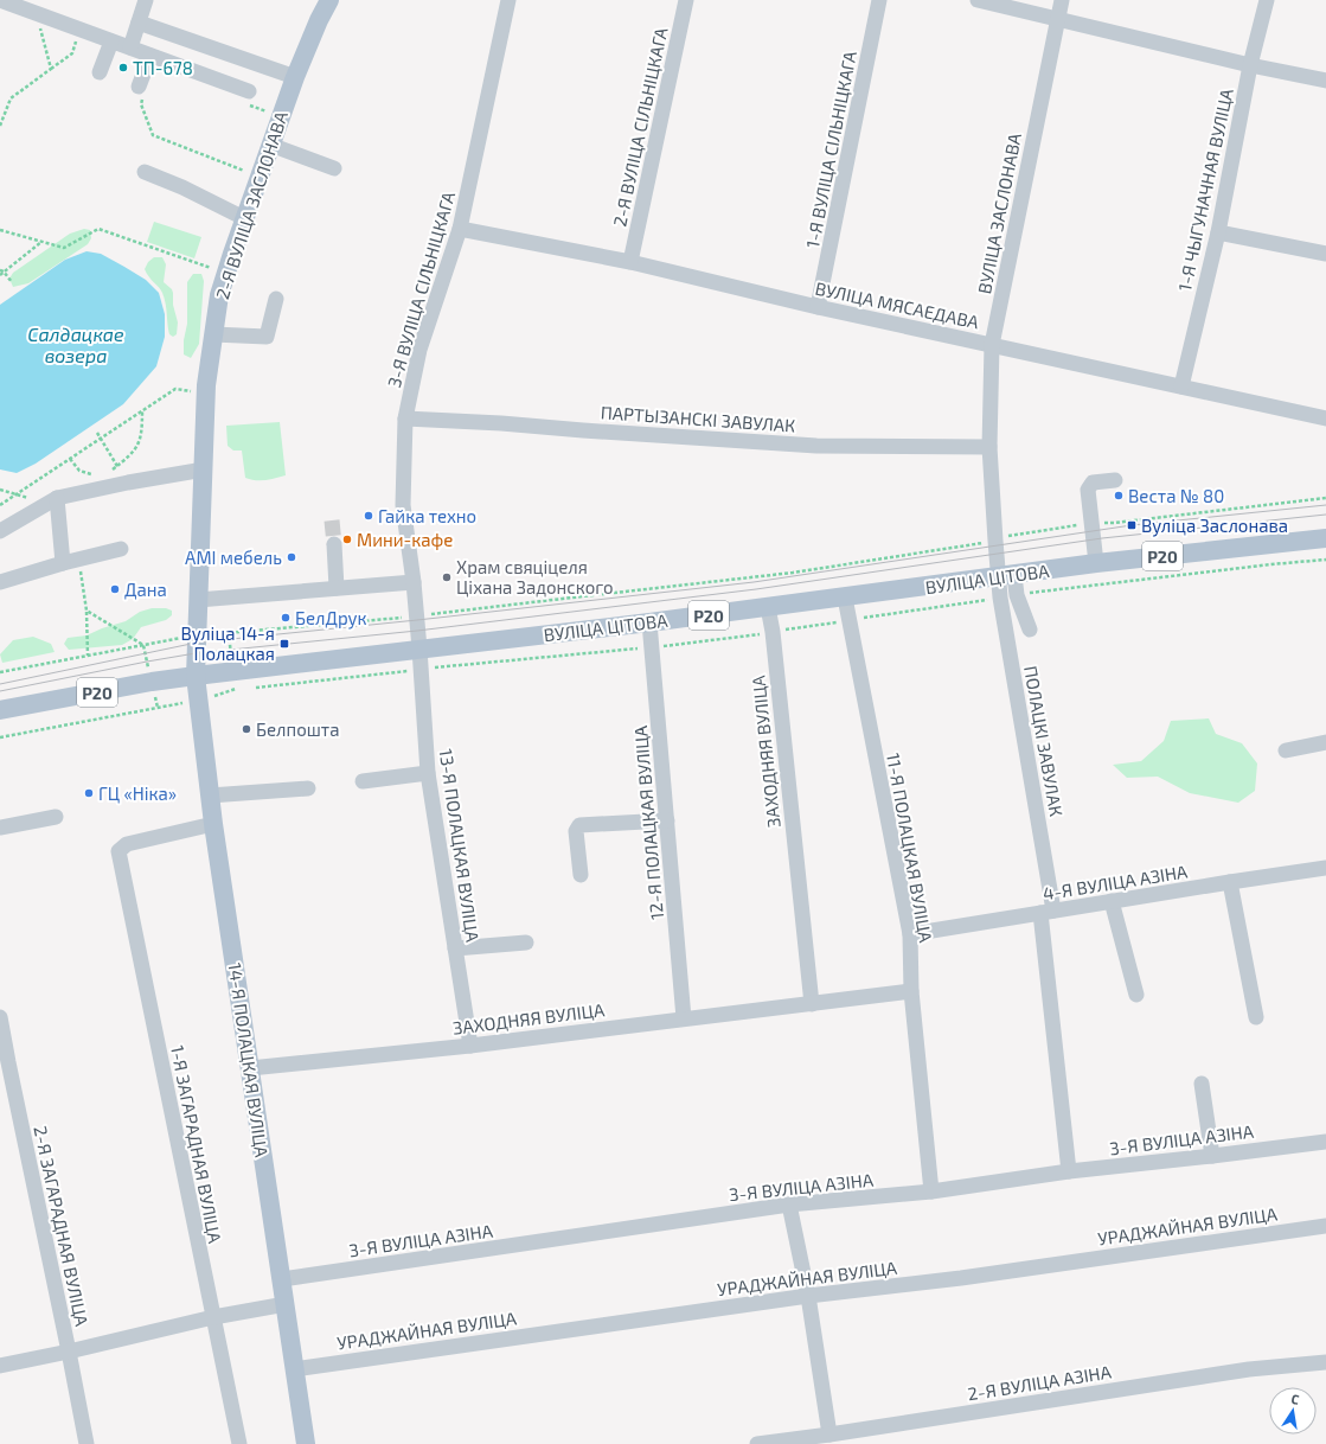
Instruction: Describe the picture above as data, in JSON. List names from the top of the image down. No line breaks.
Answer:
{"streets":{"main road":["2-Я ВУЛІЦА ЗАСЛОНАВА","Р20","ВУЛІЦА ЦІТОВА","14-Я ПОЛАЦКАЯ ВУЛІЦА"],"street":["2-Я ВУЛІЦА СІЛЬНІЦКАГА","1-Я ВУЛІЦА СІЛЬНІЦКАГА","1-Я ЧЫГУНАЧНАЯ ВУЛІЦА","ВУЛІЦА ЗАСЛОНАВА","3-Я ВУЛІЦА СІЛЬНІЦКАГА","ВУЛІЦА МЯСАЕДАВА","ПАРТЫЗАНСКІ ЗАВУЛАК","ПОЛАЦКІ ЗАВУЛАК","ЗАХОДНЯЯ ВУЛІЦА","12-Я ПОЛАЦКАЯ ВУЛІЦА","13-Я ПОЛАЦКАЯ ВУЛІЦА","11-Я ПОЛАЦКАЯ ВУЛІЦА","4-Я ВУЛІЦА АЗІНА","3-Я ВУЛІЦА АЗІНА","1-Я ЗАГАРАДНАЯ ВУЛІЦА","2-Я ЗАГАРАДНАЯ ВУЛІЦА","УРАДЖАЙНАЯ ВУЛІЦА","2-Я ВУЛІЦА АЗІНА"]},"crossings":[["2-Я ВУЛІЦА СІЛЬНІЦКАГА","ВУЛІЦА МЯСАЕДАВА"],["1-Я ВУЛІЦА СІЛЬНІЦКАГА","ВУЛІЦА МЯСАЕДАВА"],["1-Я ЧЫГУНАЧНАЯ ВУЛІЦА","ВУЛІЦА МЯСАЕДАВА"],["2-Я ВУЛІЦА ЗАСЛОНАВА","ВУЛІЦА ЦІТОВА"],["2-Я ВУЛІЦА ЗАСЛОНАВА","14-Я ПОЛАЦКАЯ ВУЛІЦА"],["ВУЛІЦА ЗАСЛОНАВА","ВУЛІЦА МЯСАЕДАВА"],["ВУЛІЦА ЗАСЛОНАВА","ПАРТЫЗАНСКІ ЗАВУЛАК"],["ВУЛІЦА ЗАСЛОНАВА","ВУЛІЦА ЦІТОВА"],["ВУЛІЦА ЗАСЛОНАВА","ПОЛАЦКІ ЗАВУЛАК"],["3-Я ВУЛІЦА СІЛЬНІЦКАГА","ВУЛІЦА МЯСАЕДАВА"],["3-Я ВУЛІЦА СІЛЬНІЦКАГА","ПАРТЫЗАНСКІ ЗАВУЛАК"],["3-Я ВУЛІЦА СІЛЬНІЦКАГА","ВУЛІЦА ЦІТОВА"],["3-Я ВУЛІЦА СІЛЬНІЦКАГА","13-Я ПОЛАЦКАЯ ВУЛІЦА"],["ВУЛІЦА ЦІТОВА","ПОЛАЦКІ ЗАВУЛАК"],["ВУЛІЦА ЦІТОВА","ЗАХОДНЯЯ ВУЛІЦА"],["ВУЛІЦА ЦІТОВА","12-Я ПОЛАЦКАЯ ВУЛІЦА"],["ВУЛІЦА ЦІТОВА","13-Я ПОЛАЦКАЯ ВУЛІЦА"],["ВУЛІЦА ЦІТОВА","11-Я ПОЛАЦКАЯ ВУЛІЦА"],["ВУЛІЦА ЦІТОВА","14-Я ПОЛАЦКАЯ ВУЛІЦА"],["ПОЛАЦКІ ЗАВУЛАК","4-Я ВУЛІЦА АЗІНА"],["ПОЛАЦКІ ЗАВУЛАК","3-Я ВУЛІЦА АЗІНА"],["ЗАХОДНЯЯ ВУЛІЦА","12-Я ПОЛАЦКАЯ ВУЛІЦА"],["ЗАХОДНЯЯ ВУЛІЦА","13-Я ПОЛАЦКАЯ ВУЛІЦА"],["ЗАХОДНЯЯ ВУЛІЦА","11-Я ПОЛАЦКАЯ ВУЛІЦА"],["ЗАХОДНЯЯ ВУЛІЦА","14-Я ПОЛАЦКАЯ ВУЛІЦА"],["11-Я ПОЛАЦКАЯ ВУЛІЦА","4-Я ВУЛІЦА АЗІНА"],["11-Я ПОЛАЦКАЯ ВУЛІЦА","3-Я ВУЛІЦА АЗІНА"],["14-Я ПОЛАЦКАЯ ВУЛІЦА","3-Я ВУЛІЦА АЗІНА"],["14-Я ПОЛАЦКАЯ ВУЛІЦА","1-Я ЗАГАРАДНАЯ ВУЛІЦА"],["14-Я ПОЛАЦКАЯ ВУЛІЦА","УРАДЖАЙНАЯ ВУЛІЦА"]],"water":["Салдацкае возера"],"places":{"other":["ТП-678","Веста № 80","Гайка техно","Мини-кафе","AMI мебель","Храм свяціцеля Ціхана Задонского","Дана","БелДрук","Белпошта","ГЦ «Ніка»"],"transit":["Вуліца Заслонава","Вуліца 14-я Полацкая"]},"north":"top"}
